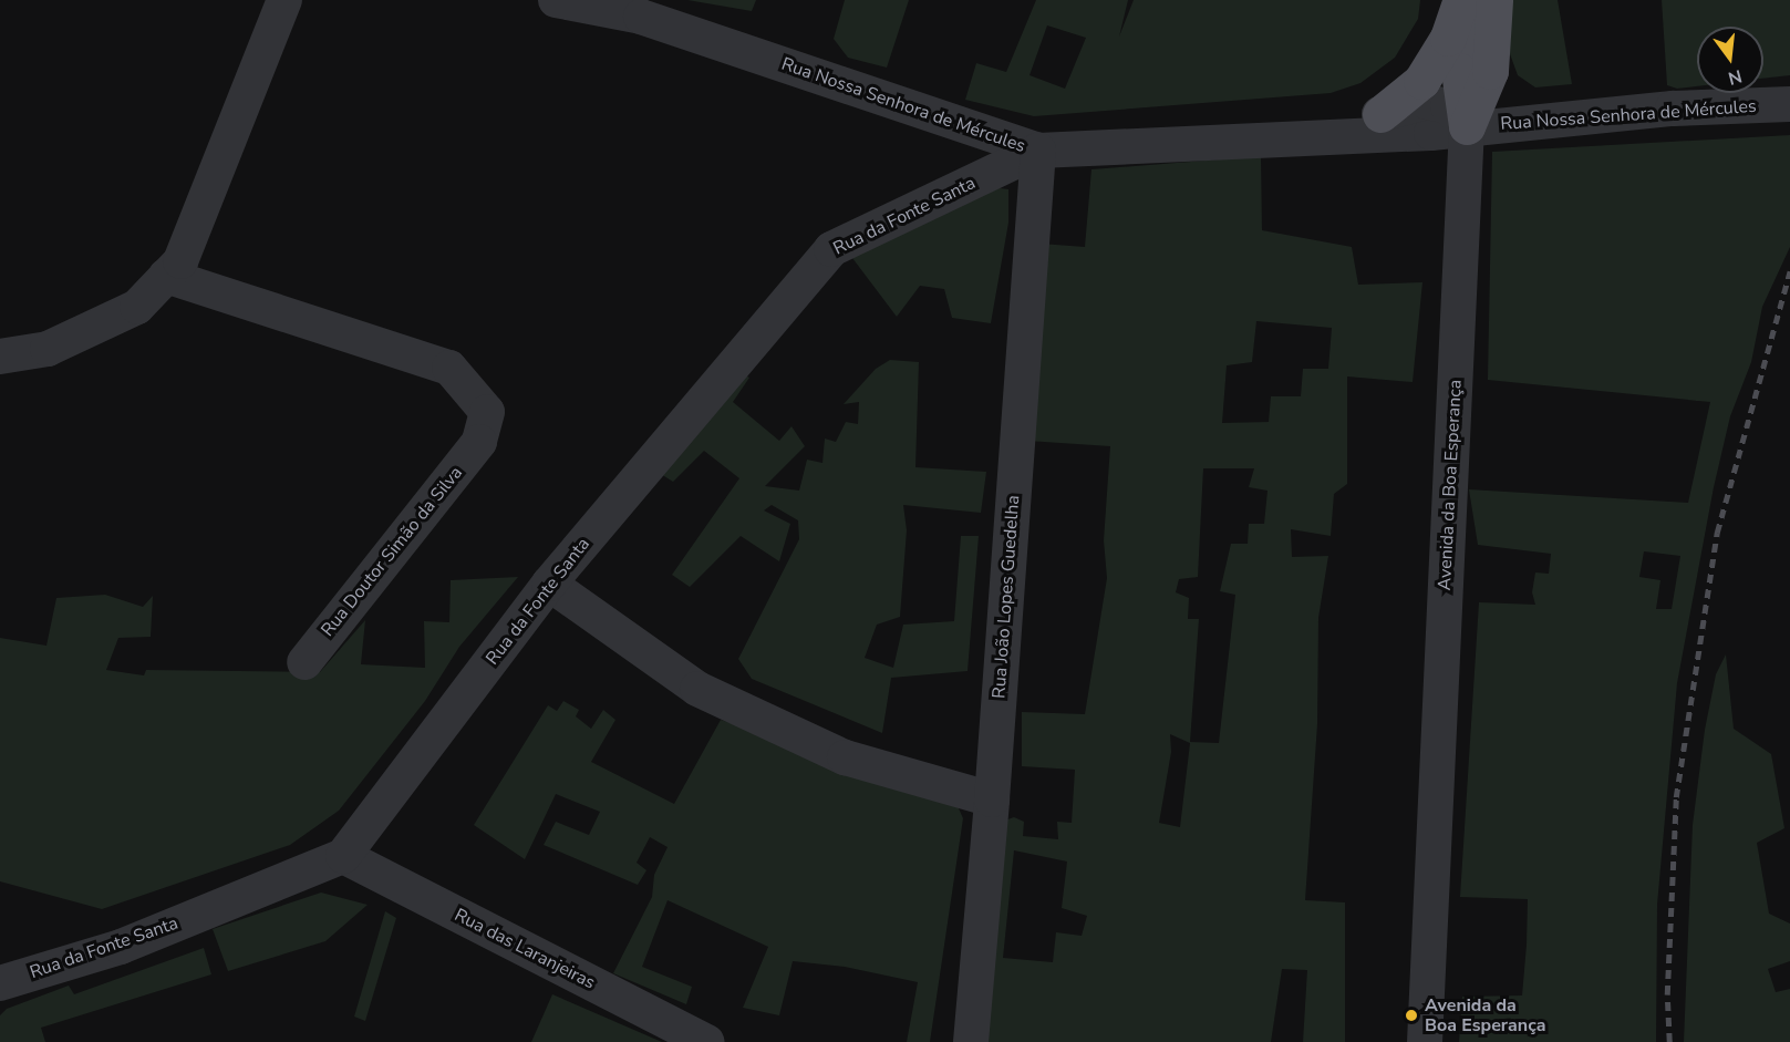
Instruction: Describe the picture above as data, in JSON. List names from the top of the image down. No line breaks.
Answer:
{"streets":{"street":["Rua Nossa Senhora de Mércules","Rua da Fonte Santa","Avenida da Boa Esperança","Rua Doutor Simão da Silva","Rua João Lopes Guedelha","Rua das Laranjeiras"]},"crossings":[["Rua Nossa Senhora de Mércules","Rua da Fonte Santa"],["Rua Nossa Senhora de Mércules","Avenida da Boa Esperança"],["Rua Nossa Senhora de Mércules","Rua João Lopes Guedelha"],["Rua da Fonte Santa","Rua João Lopes Guedelha"],["Rua da Fonte Santa","Rua das Laranjeiras"]],"places":["Avenida da Boa Esperança"],"north":"bottom"}
